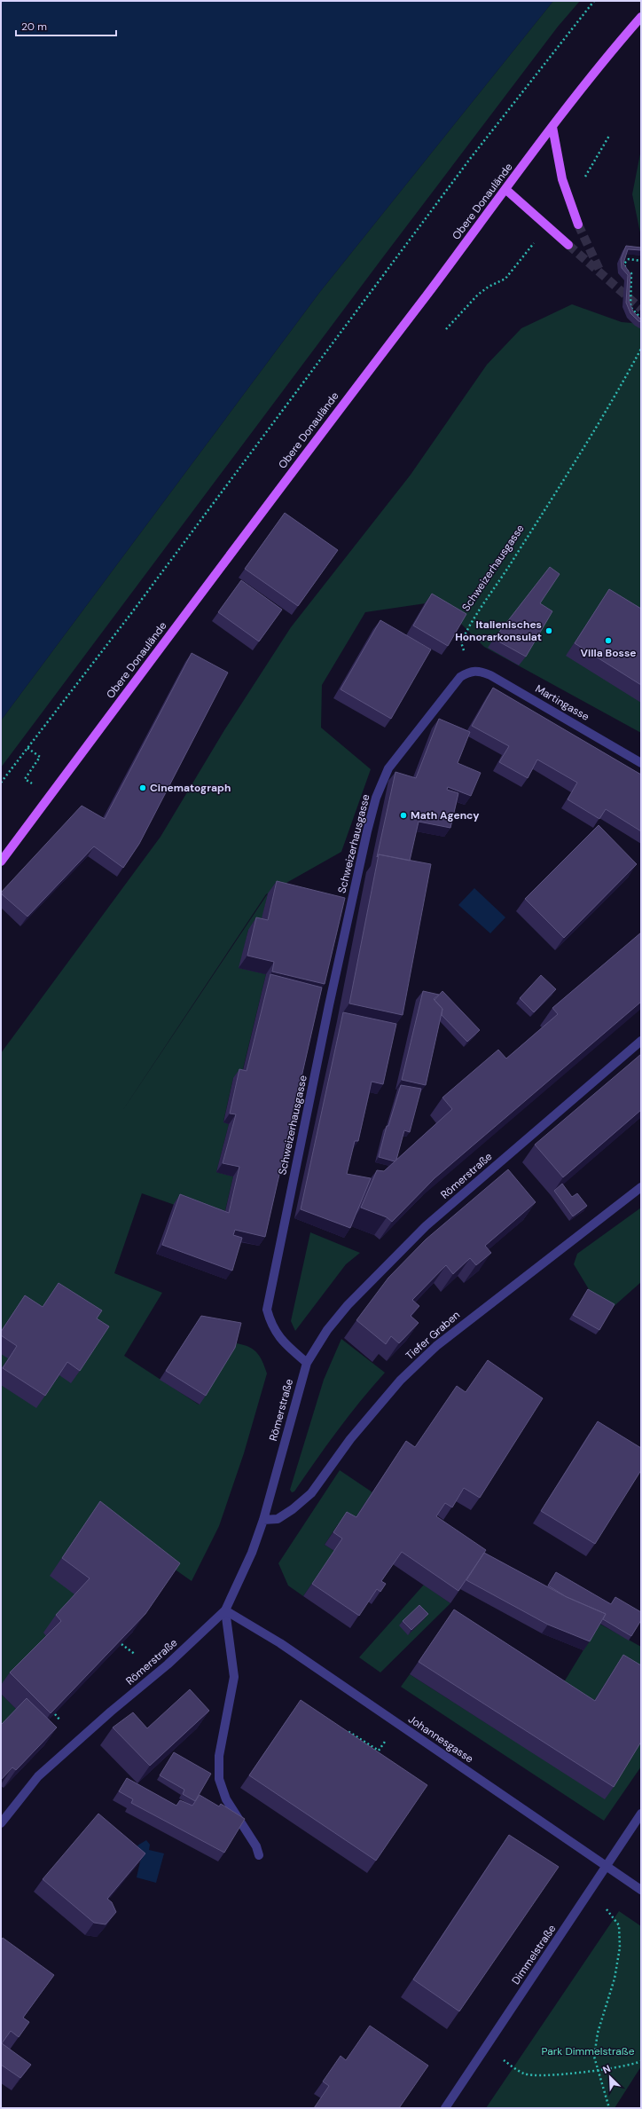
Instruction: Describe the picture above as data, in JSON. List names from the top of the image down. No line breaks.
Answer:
{"streets":{"main road":["Obere Donaulände"],"street":["Schweizerhausgasse","Martingasse","Römerstraße","Tiefer Graben","Johannesgasse","Dimmelstraße"]},"crossings":[["Schweizerhausgasse","Martingasse"],["Schweizerhausgasse","Römerstraße"],["Römerstraße","Tiefer Graben"],["Römerstraße","Johannesgasse"],["Johannesgasse","Dimmelstraße"]],"parks":["Park Dimmelstraße"],"places":["Italienisches Honorarkonsulat","Villa Bosse","Cinematograph","Math Agency"],"scale_bar":"20 m","north":"top left"}
